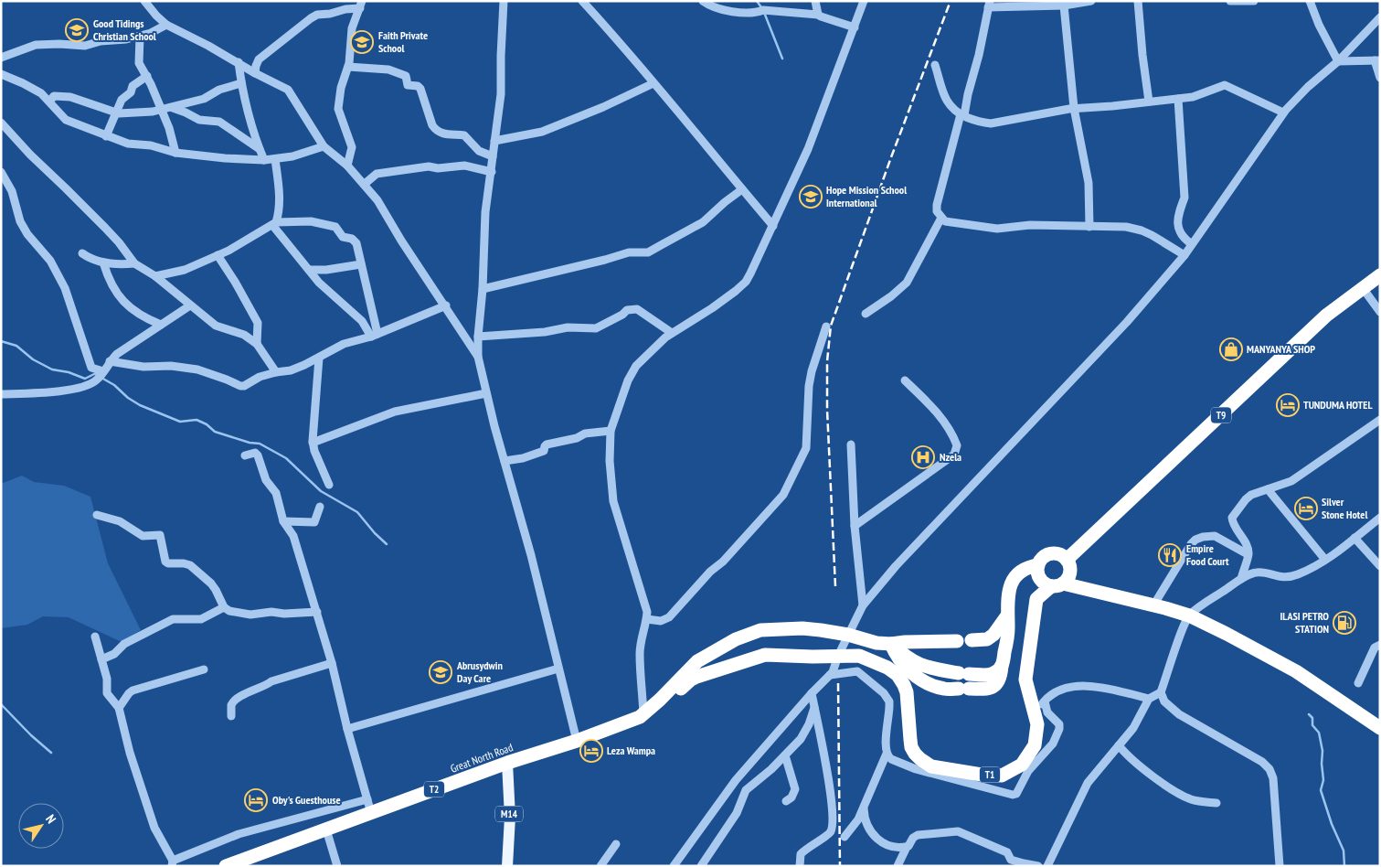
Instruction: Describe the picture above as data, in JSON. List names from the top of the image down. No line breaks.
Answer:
{"streets":{"highway":["T9","Great North Road","T1","T2"],"main road":["M14"]},"crossings":[["T9","T1"],["Great North Road","T1"],["Great North Road","M14"]],"places":{"school or university":["Good Tidings Christian School","Faith Private School","Hope Mission School International","Abrusydwin Day Care"],"shop":["MANYANYA SHOP"],"hotel":["TUNDUMA HOTEL","Silver Stone Hotel","Leza Wampa","Oby's Guesthouse"],"hospital":["Nzela"],"restaurant":["Empire Food Court"],"fuel station":["ILASI PETRO STATION"]},"north":"top right"}
